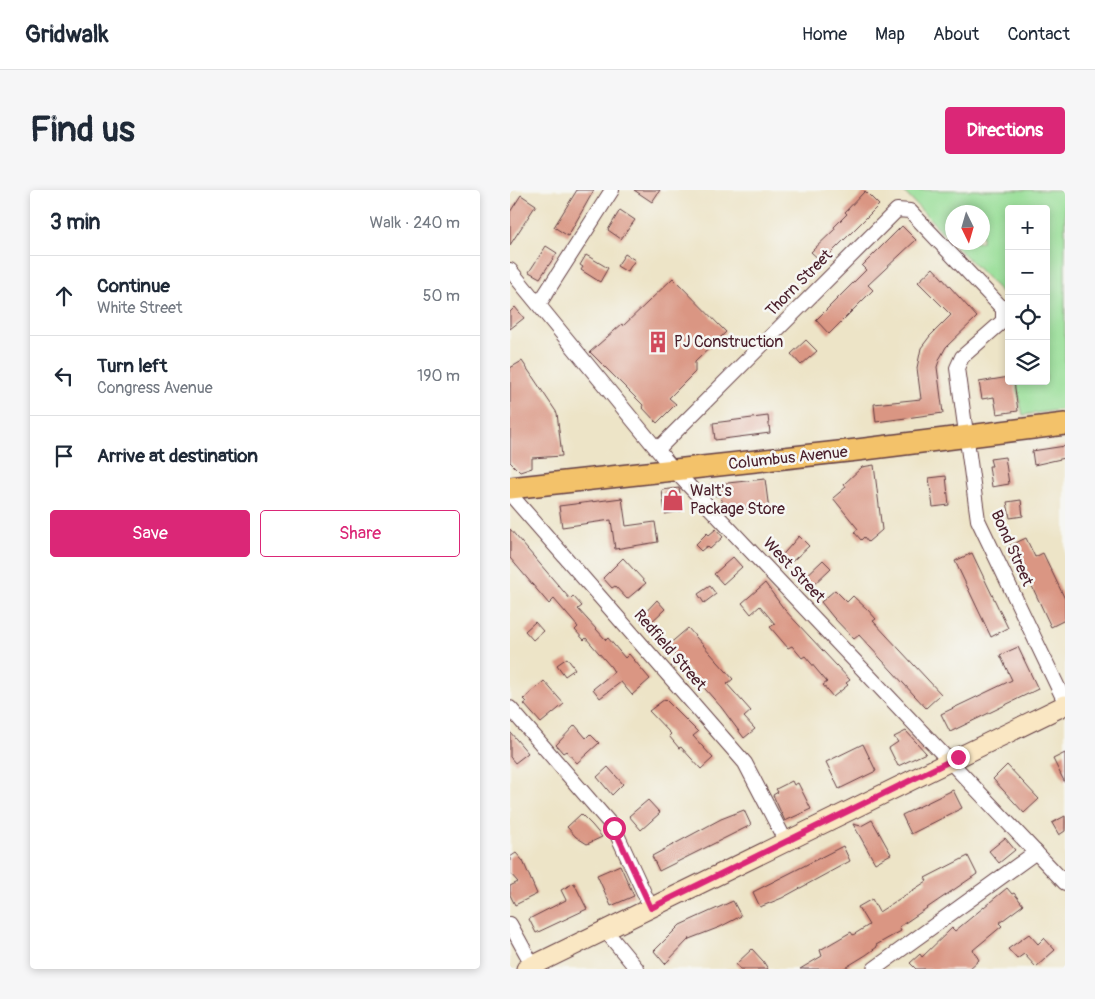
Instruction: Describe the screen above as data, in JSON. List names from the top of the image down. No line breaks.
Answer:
{"streets":{"main road":["Columbus Avenue"],"street":["Thorn Street","Bond Street","West Street","Redfield Street"]},"crossings":[["Thorn Street","Bond Street"],["Thorn Street","West Street"],["Columbus Avenue","Bond Street"],["Columbus Avenue","West Street"]],"places":{"building":["PJ Construction"],"shop":["Walt's Package Store"]},"north":"bottom","page":{"header":"Gridwalk","nav":["Home","Map","About","Contact"],"buttons":["Directions",["Save","Share"]],"title":"Find us","heading":["3 min","Walk · 240 m"],"map_buttons":["+","−"],"list":[["Continue","White Street","50 m"],["Turn left","Congress Avenue","190 m"],"Arrive at destination"]}}
